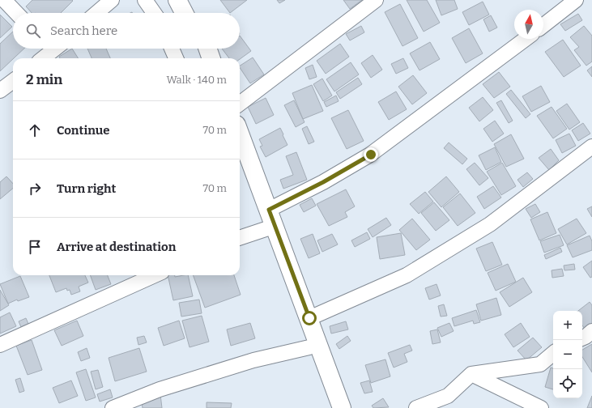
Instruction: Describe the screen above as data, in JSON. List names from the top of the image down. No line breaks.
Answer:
{"north":"top","page":{"search":"Search here","heading":["2 min","Walk · 140 m"],"list":[["Continue","70 m"],["Turn right","70 m"],"Arrive at destination"],"map_buttons":["+","−"]}}
